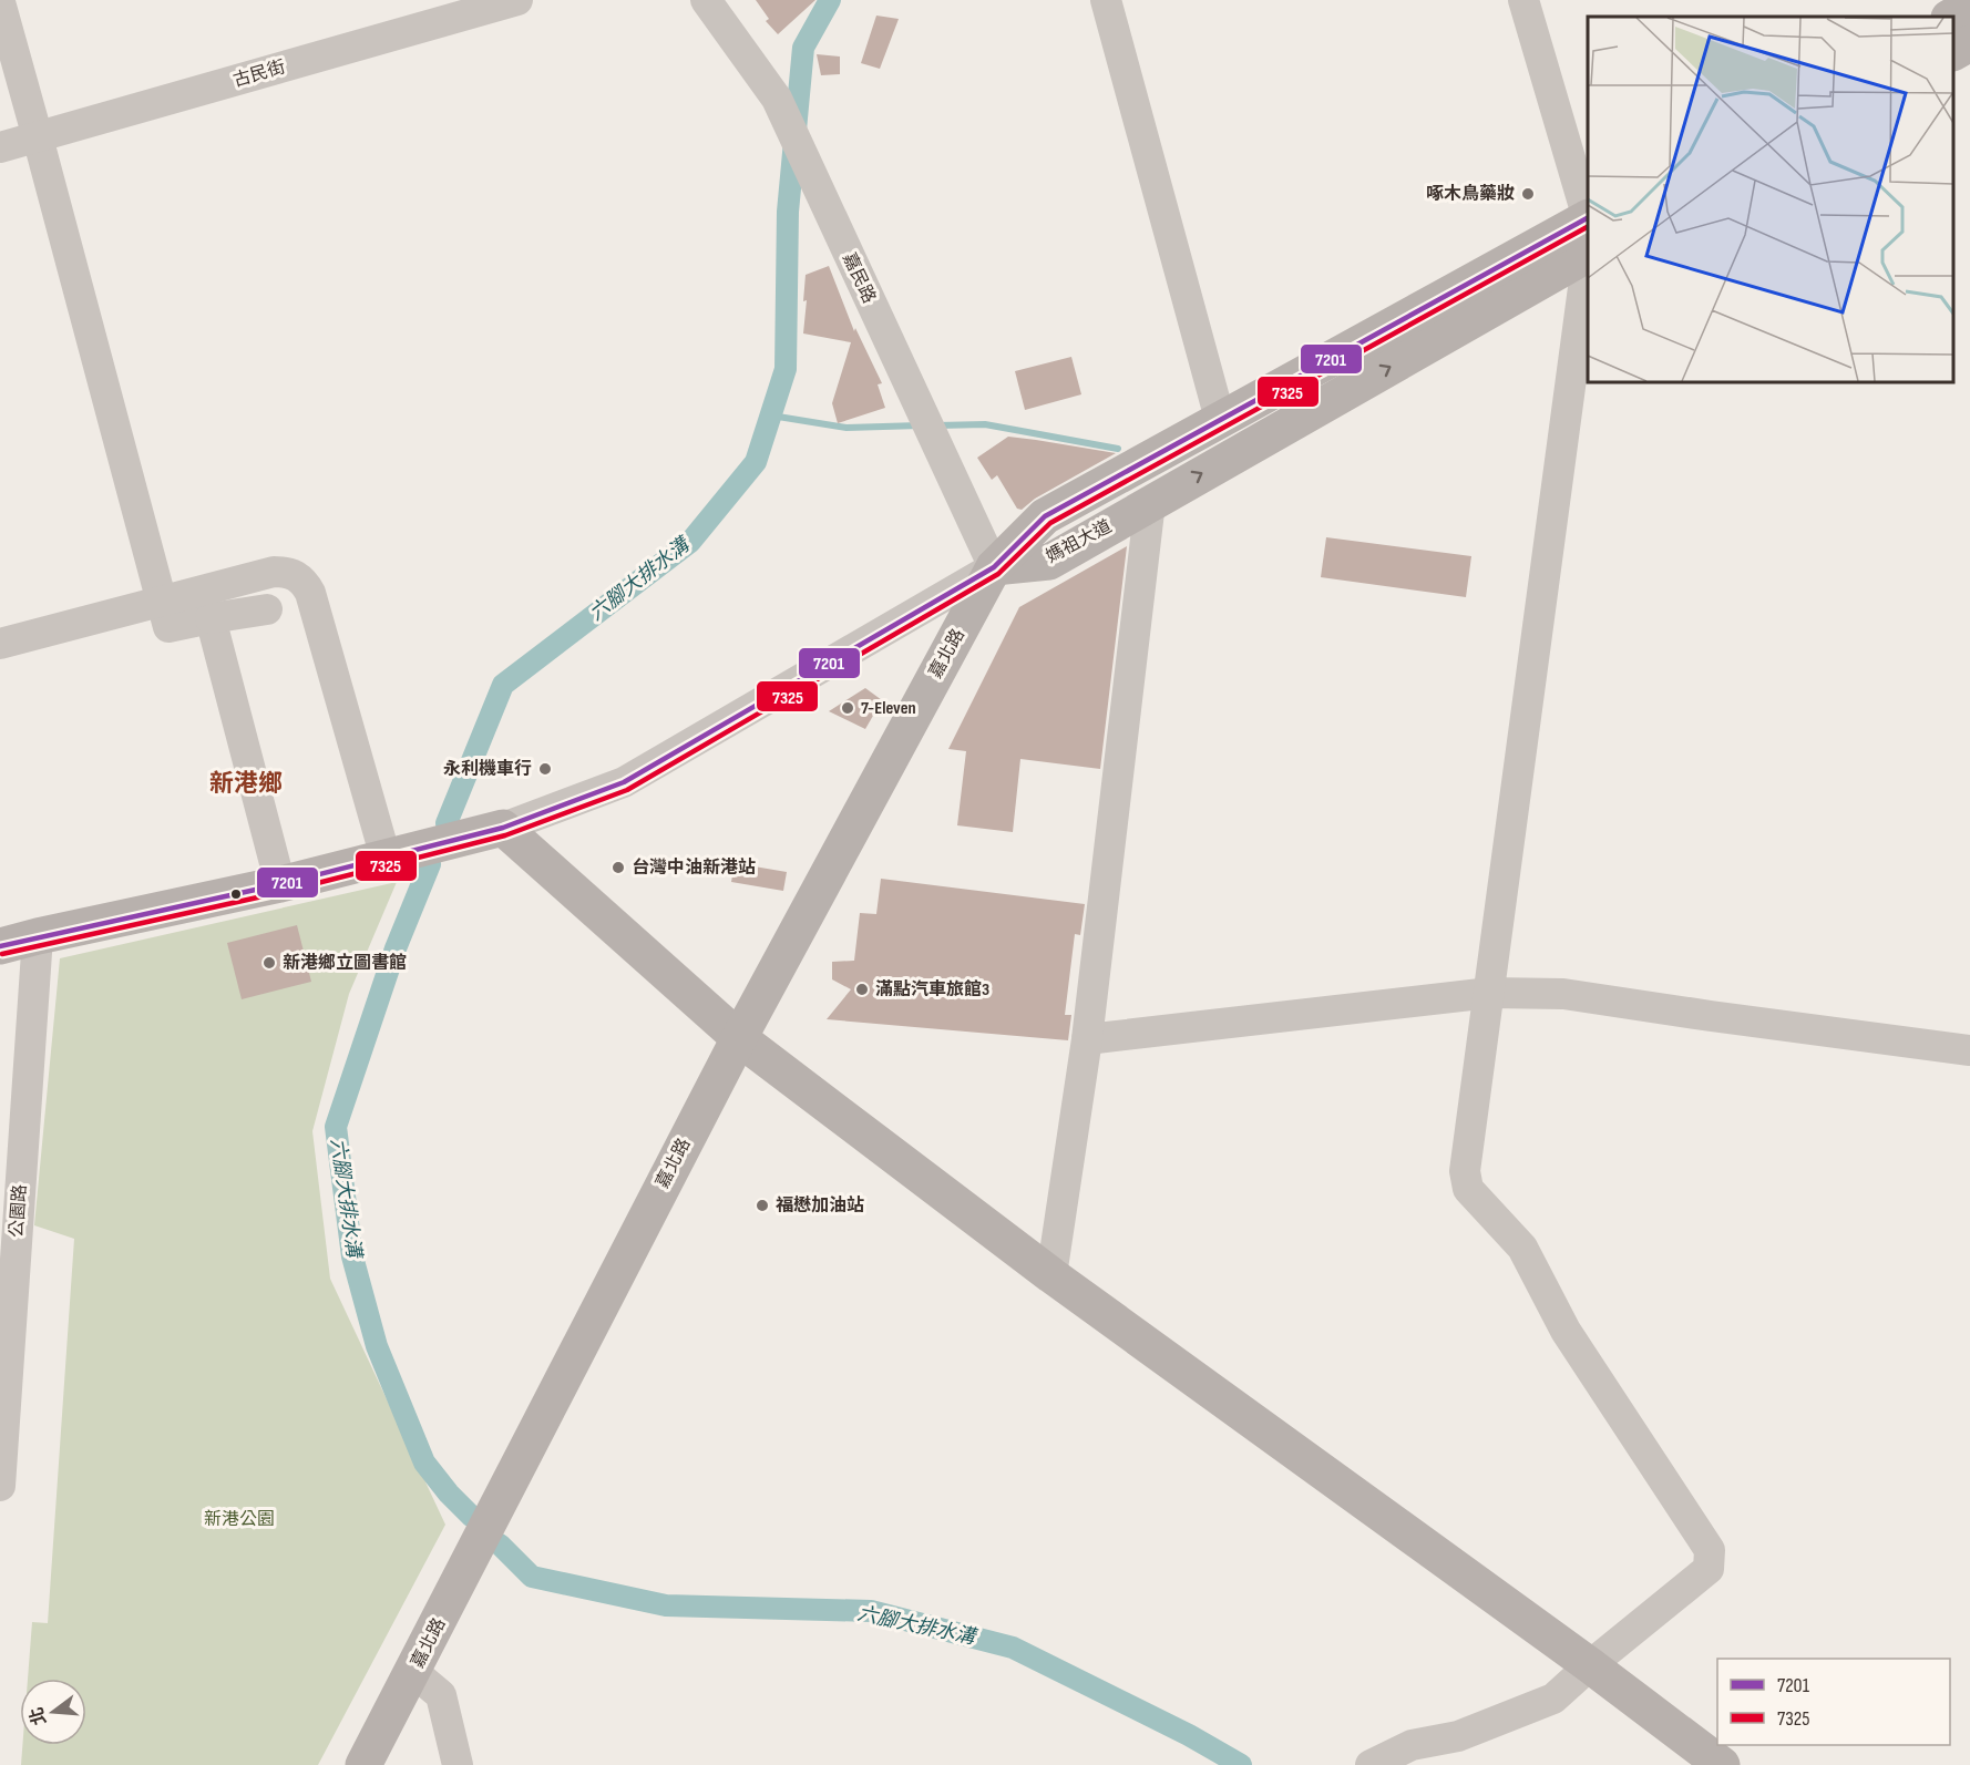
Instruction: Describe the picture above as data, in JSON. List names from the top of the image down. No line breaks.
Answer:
{"streets":{"main road":["媽祖大道","嘉北路"],"street":["古民街","嘉民路","公園路"]},"crossings":[["嘉民路","媽祖大道"],["嘉民路","嘉北路"],["媽祖大道","嘉北路"]],"districts":["新港鄉"],"water":["六腳大排水溝"],"parks":["新港公園"],"places":["啄木鳥藥妝","7-Eleven","永利機車行","台灣中油新港站","新港鄉立圖書館","滿點汽車旅館3","福懋加油站"],"lines":["transit line 7201","transit line 7325"],"legend":["7201","7325"],"north":"left"}
